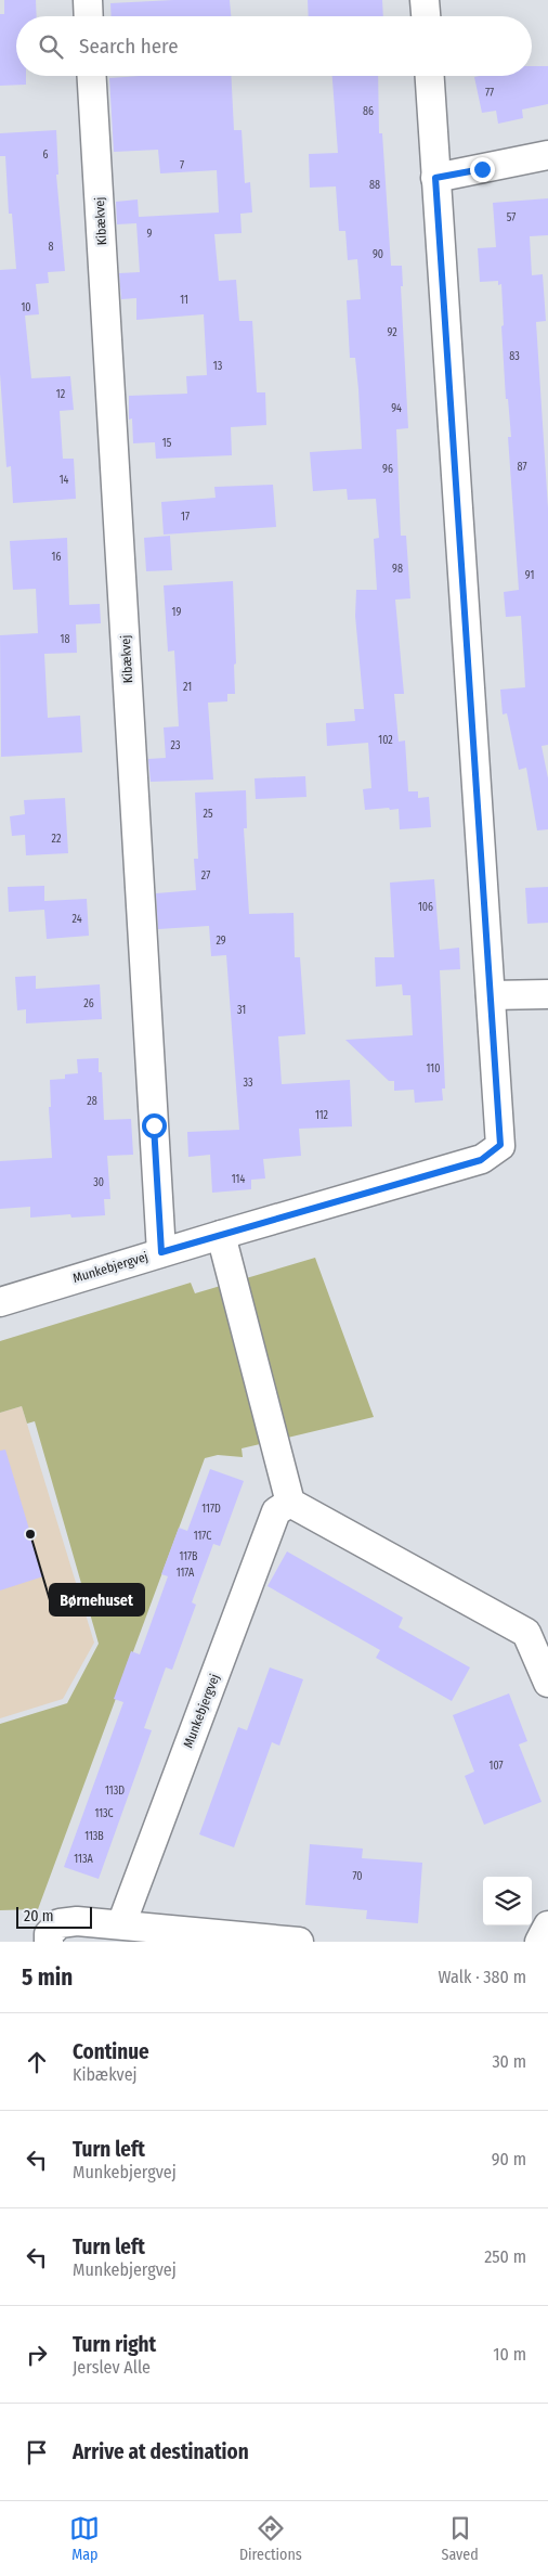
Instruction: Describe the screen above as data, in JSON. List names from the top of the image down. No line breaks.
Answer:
{"streets":{"street":["Kibækvej","Munkebjergvej"]},"crossings":[["Kibækvej","Munkebjergvej"]],"places":["Børnehuset"],"house_numbers":["77","86","6","7","88","57","9","8","90","11","10","92","83","13","12","94","15","87","96","14","17","16","98","91","19","18","21","102","23","25","22","27","106","24","29","26","31","110","33","28","112","114","30","117D","117C","117B","117A","107","113D","113C","113B","113A","70"],"scale_bar":"20 m","page":{"search":"Search here","scale":"20 m","heading":["5 min","Walk · 380 m"],"list":[["Continue","Kibækvej","30 m"],["Turn left","Munkebjergvej","90 m"],["Turn left","Munkebjergvej","250 m"],["Turn right","Jerslev Alle","10 m"],"Arrive at destination"],"nav":["Map","Directions","Saved"]}}
